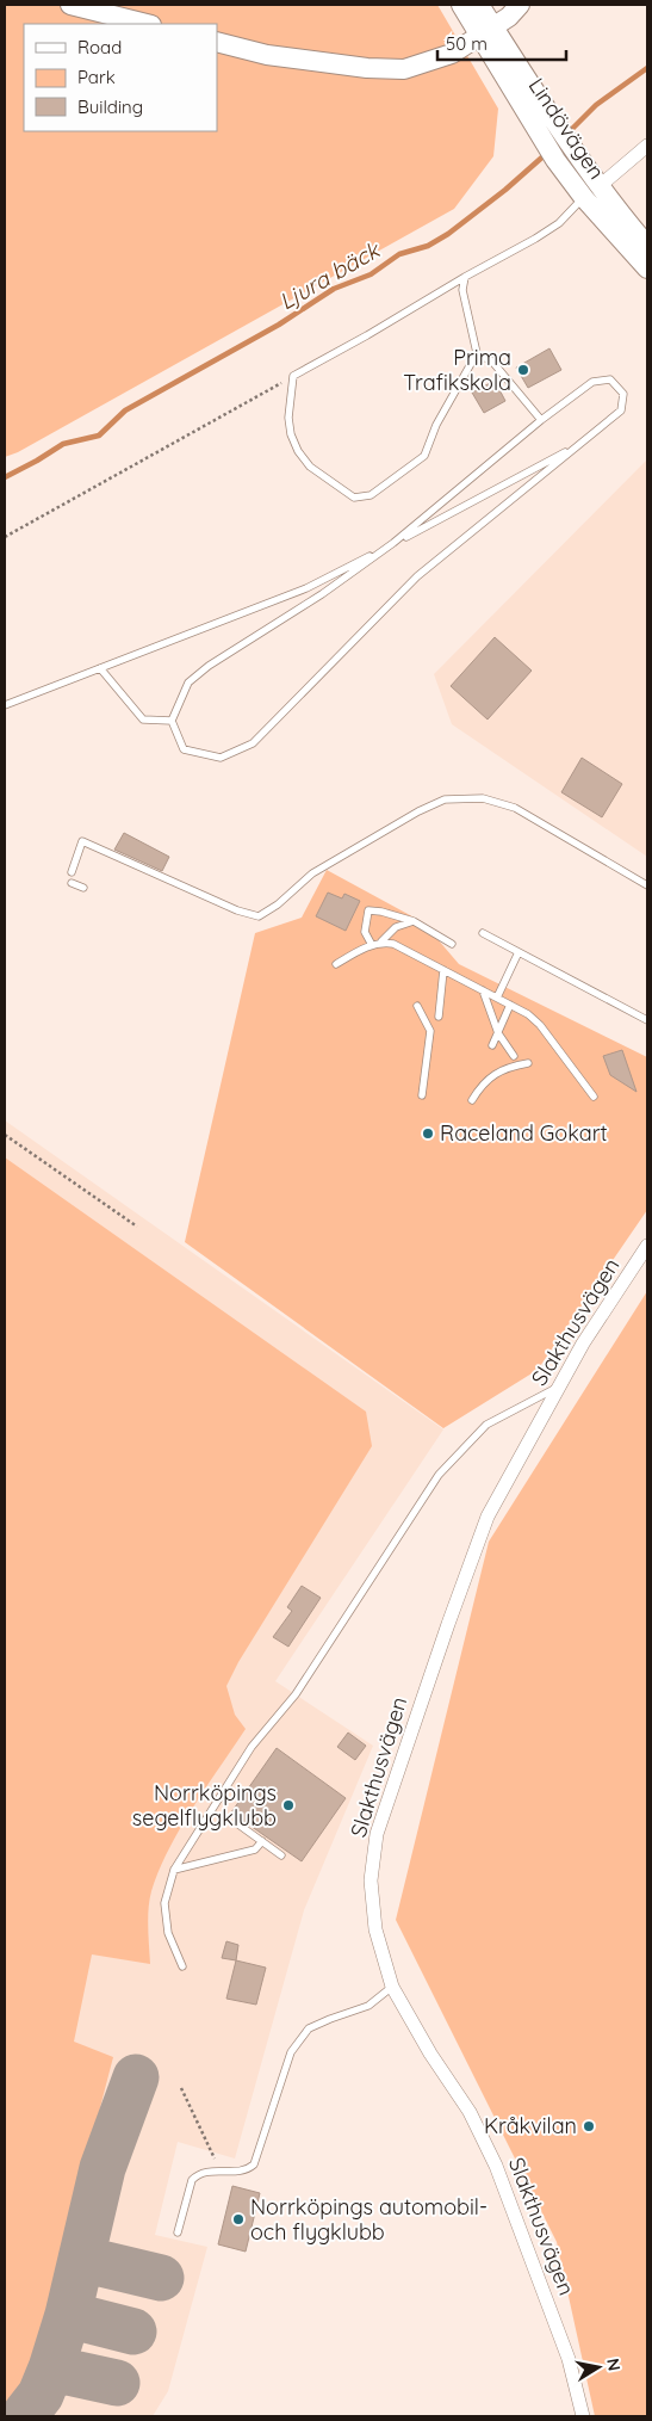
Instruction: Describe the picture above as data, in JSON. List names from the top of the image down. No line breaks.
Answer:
{"streets":{"main road":["Lindövägen"],"street":["Slakthusvägen"]},"water":["Ljura bäck"],"places":["Prima Trafikskola","Raceland Gokart","Norrköpings segelflygklubb","Kråkvilan","Norrköpings automobil- och flygklubb"],"legend":["Road","Park","Building"],"scale_bar":"50 m","north":"right"}
